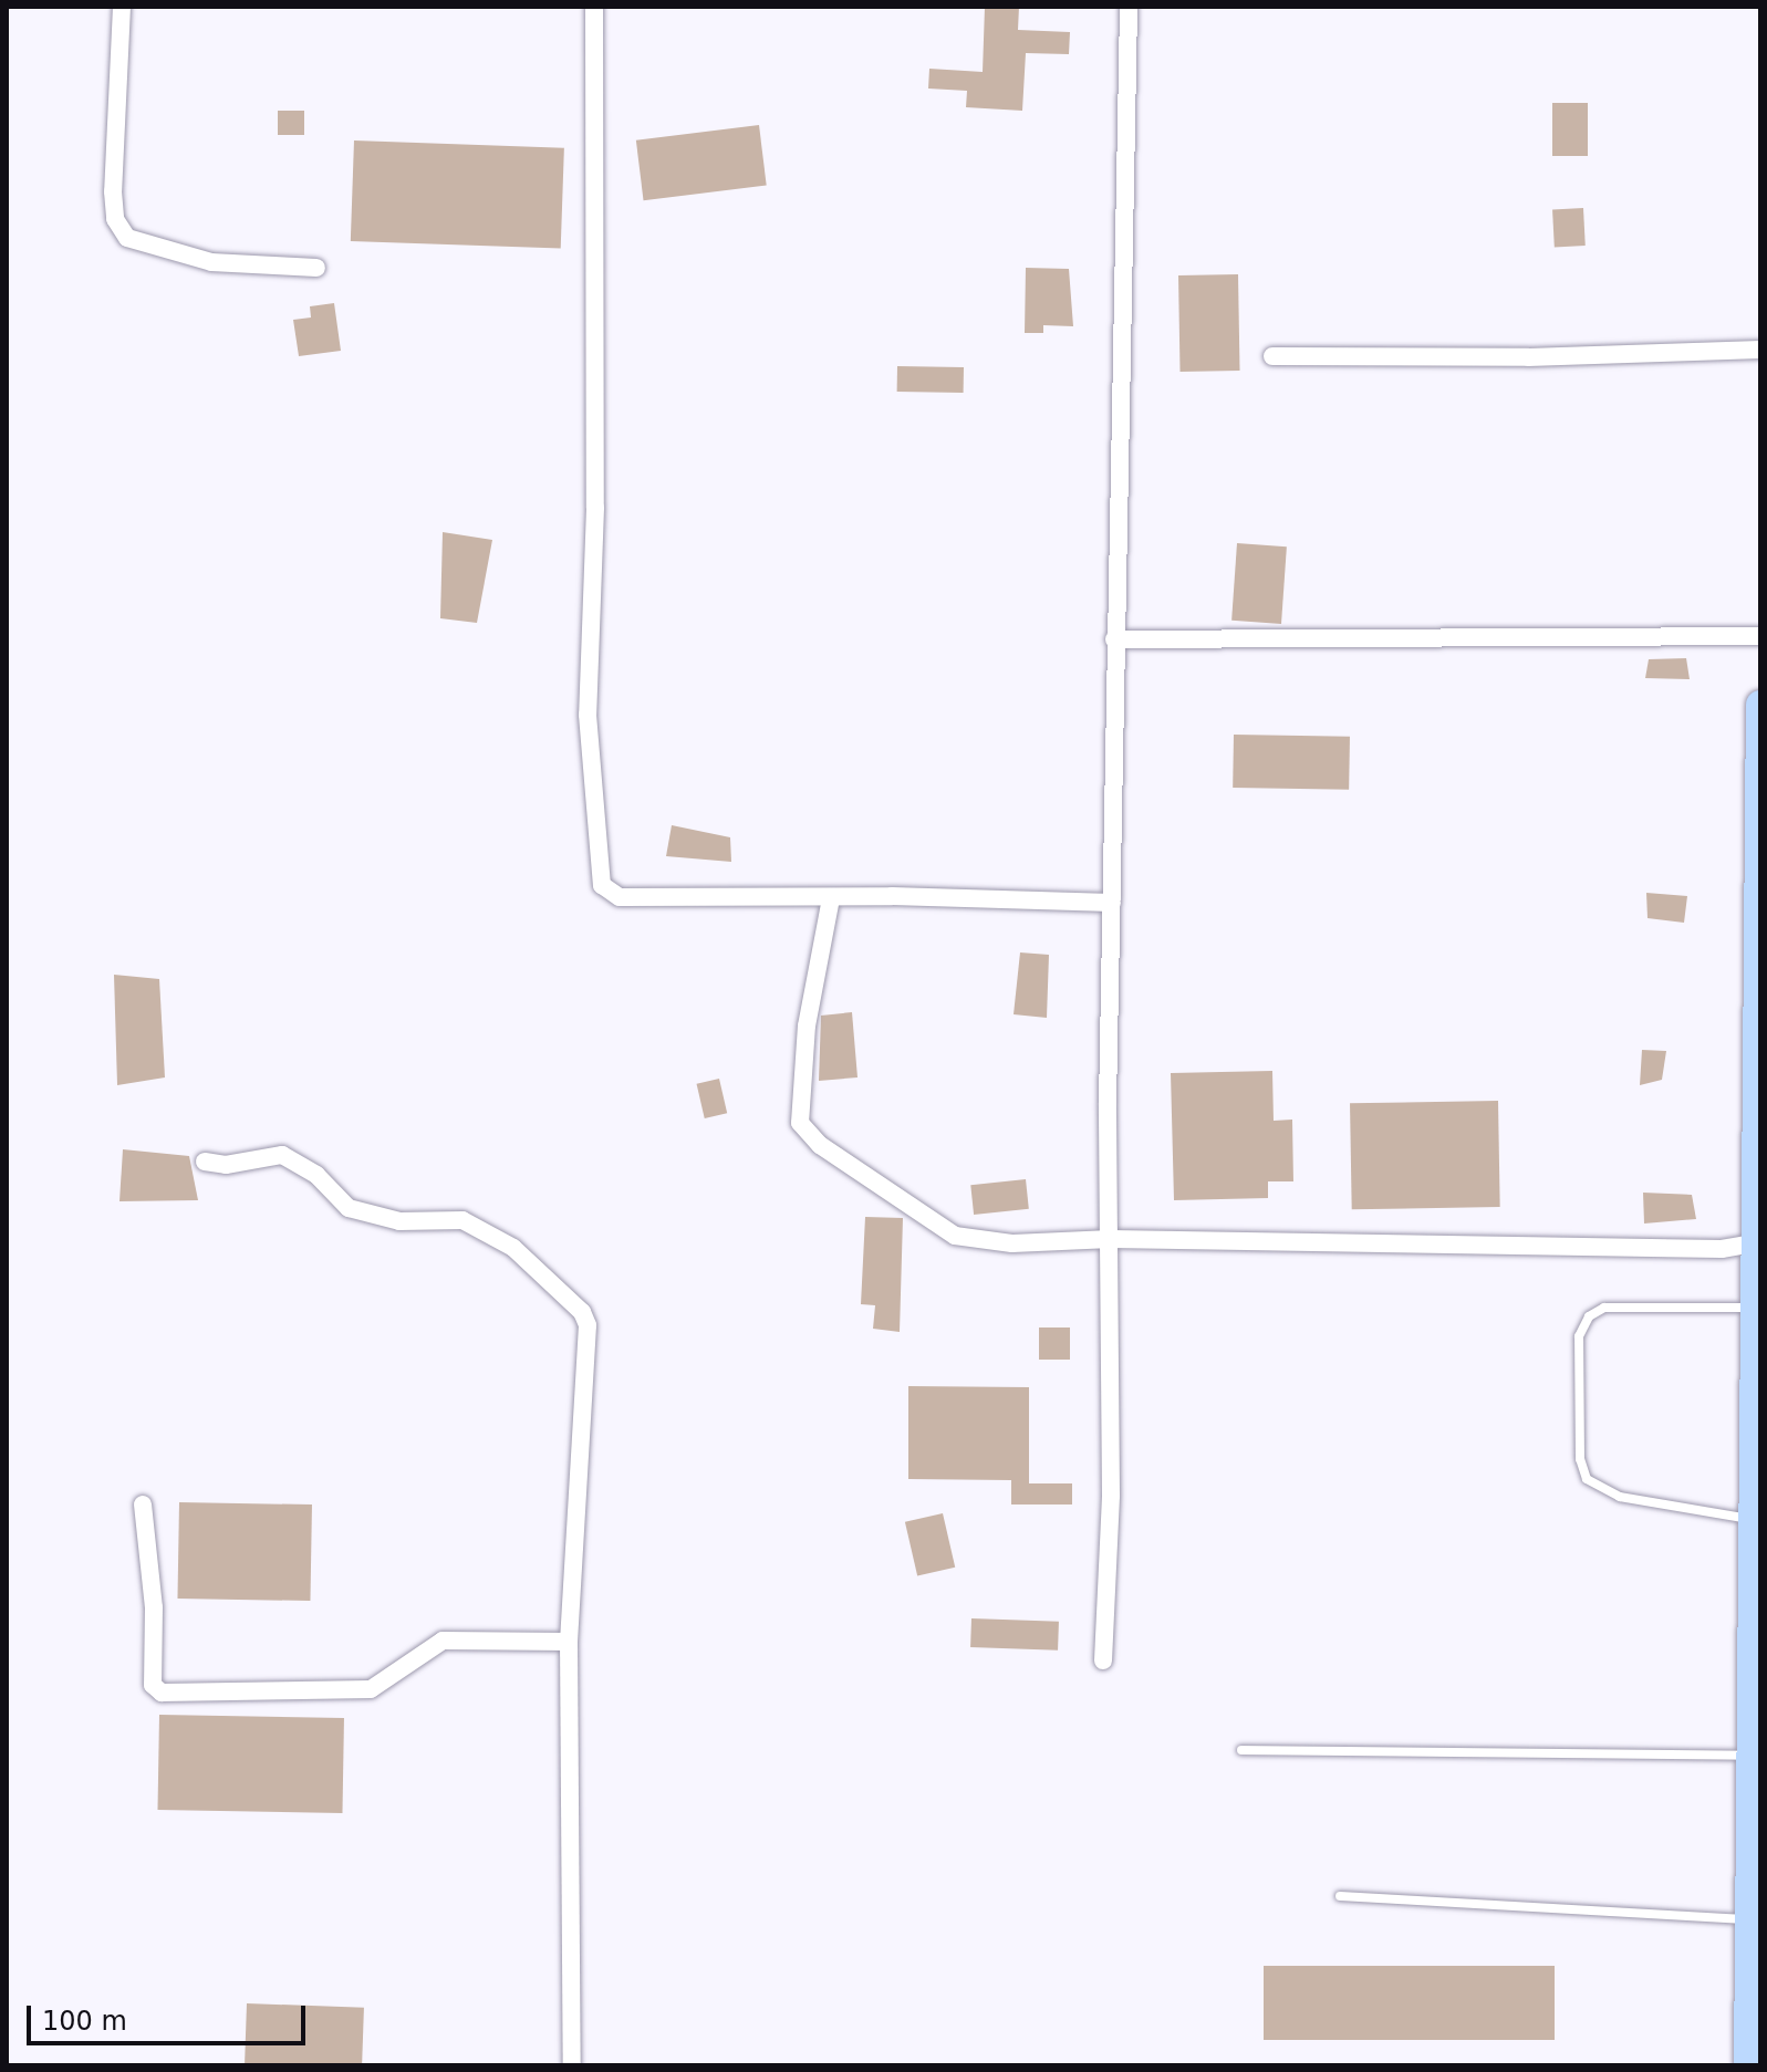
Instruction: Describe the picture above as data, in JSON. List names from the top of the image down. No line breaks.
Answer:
{"scale_bar":"100 m"}
